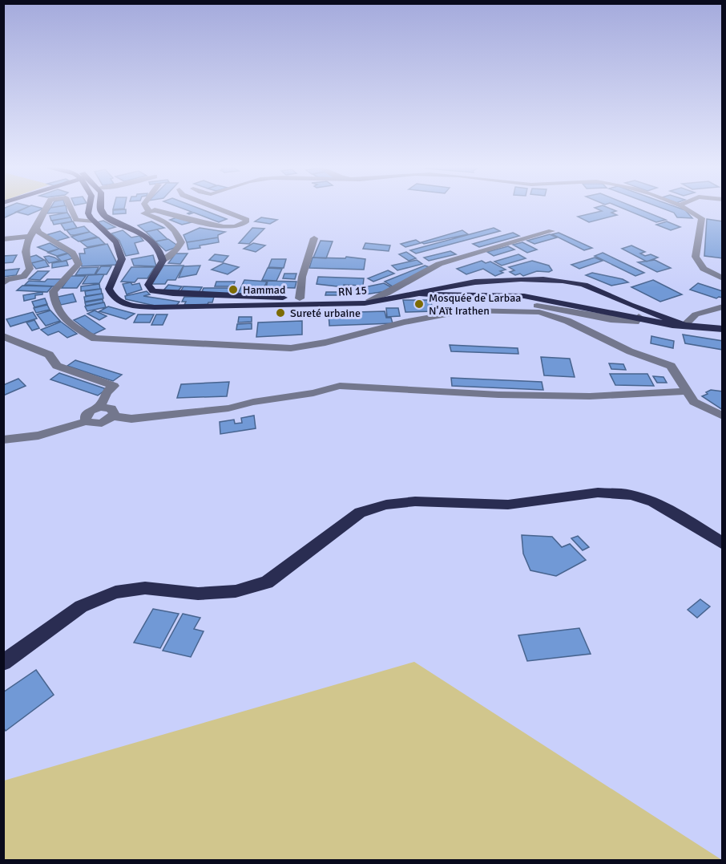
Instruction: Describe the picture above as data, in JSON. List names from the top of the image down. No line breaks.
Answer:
{"streets":{"main road":["RN 15"]},"places":["Hammad","Mosquée de Larbaa N'Aït Irathen","Sureté urbaine"]}
